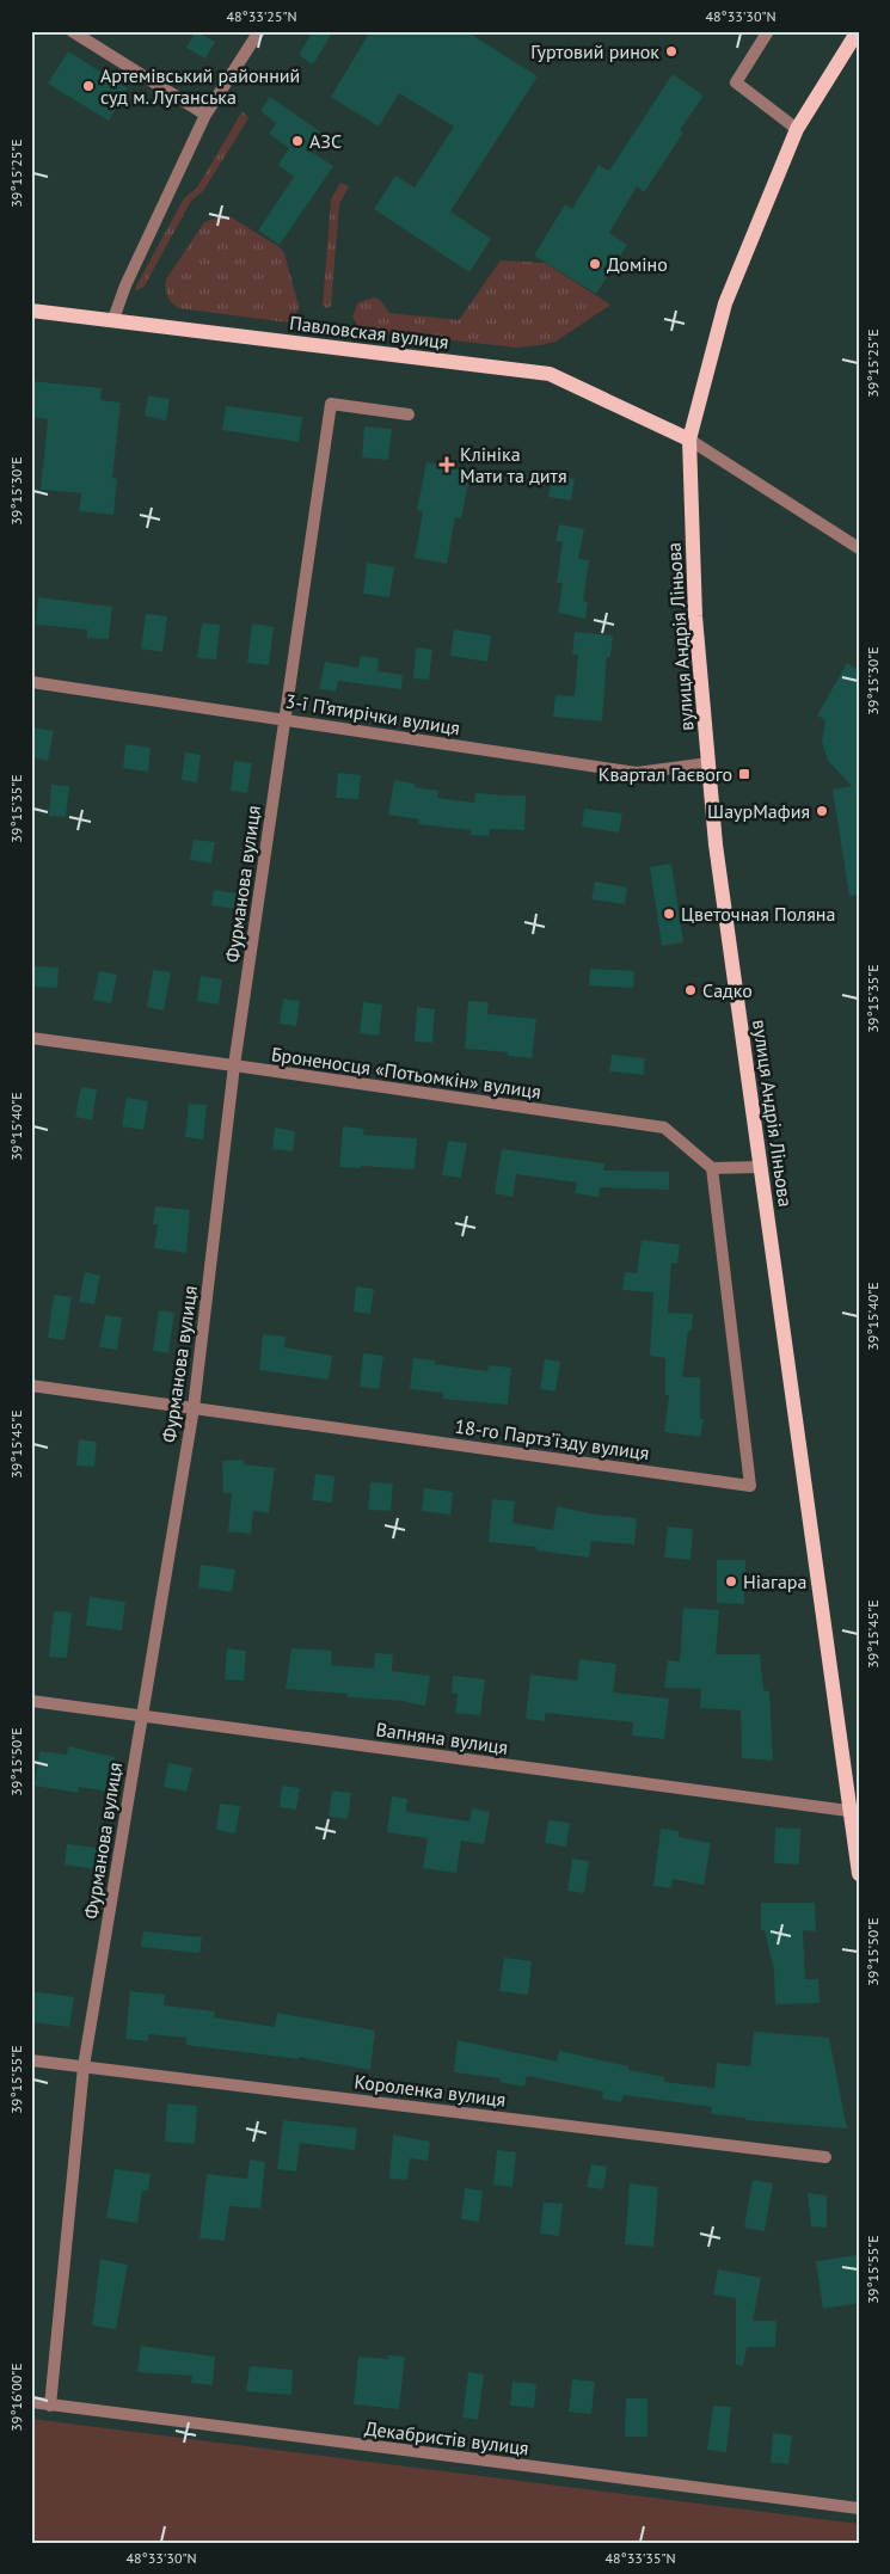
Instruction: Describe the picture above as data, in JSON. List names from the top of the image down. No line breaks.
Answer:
{"streets":{"main road":["Павловская вулиця","вулиця Андрія Ліньова"],"street":["3-ї П’ятирічки вулиця","Фурманова вулиця","Броненосця «Потьомкін» вулиця","18-го Партз’їзду вулиця","Вапняна вулиця","Короленка вулиця","Декабристів вулиця"]},"crossings":[["Павловская вулиця","вулиця Андрія Ліньова"],["вулиця Андрія Ліньова","3-ї П’ятирічки вулиця"],["вулиця Андрія Ліньова","Вапняна вулиця"],["3-ї П’ятирічки вулиця","Фурманова вулиця"],["Фурманова вулиця","Броненосця «Потьомкін» вулиця"],["Фурманова вулиця","18-го Партз’їзду вулиця"],["Фурманова вулиця","Вапняна вулиця"],["Фурманова вулиця","Короленка вулиця"],["Фурманова вулиця","Декабристів вулиця"],["Броненосця «Потьомкін» вулиця","18-го Партз’їзду вулиця"]],"places":{"other":["Гуртовий ринок","Артемівський районний суд м. Луганська","АЗС","Доміно","ШаурМафия","Цветочная Поляна","Садко","Ніагара"],"health":["Клініка Мати та дитя"],"transit":["Квартал Гаєвого"]},"coordinates":["48°33'25\"N","48°33'30\"N","39°15'25\"E","39°15'30\"E","39°15'35\"E","39°15'40\"E","39°15'45\"E","39°15'50\"E","39°15'55\"E","39°16'00\"E","48°33'35\"N"]}
